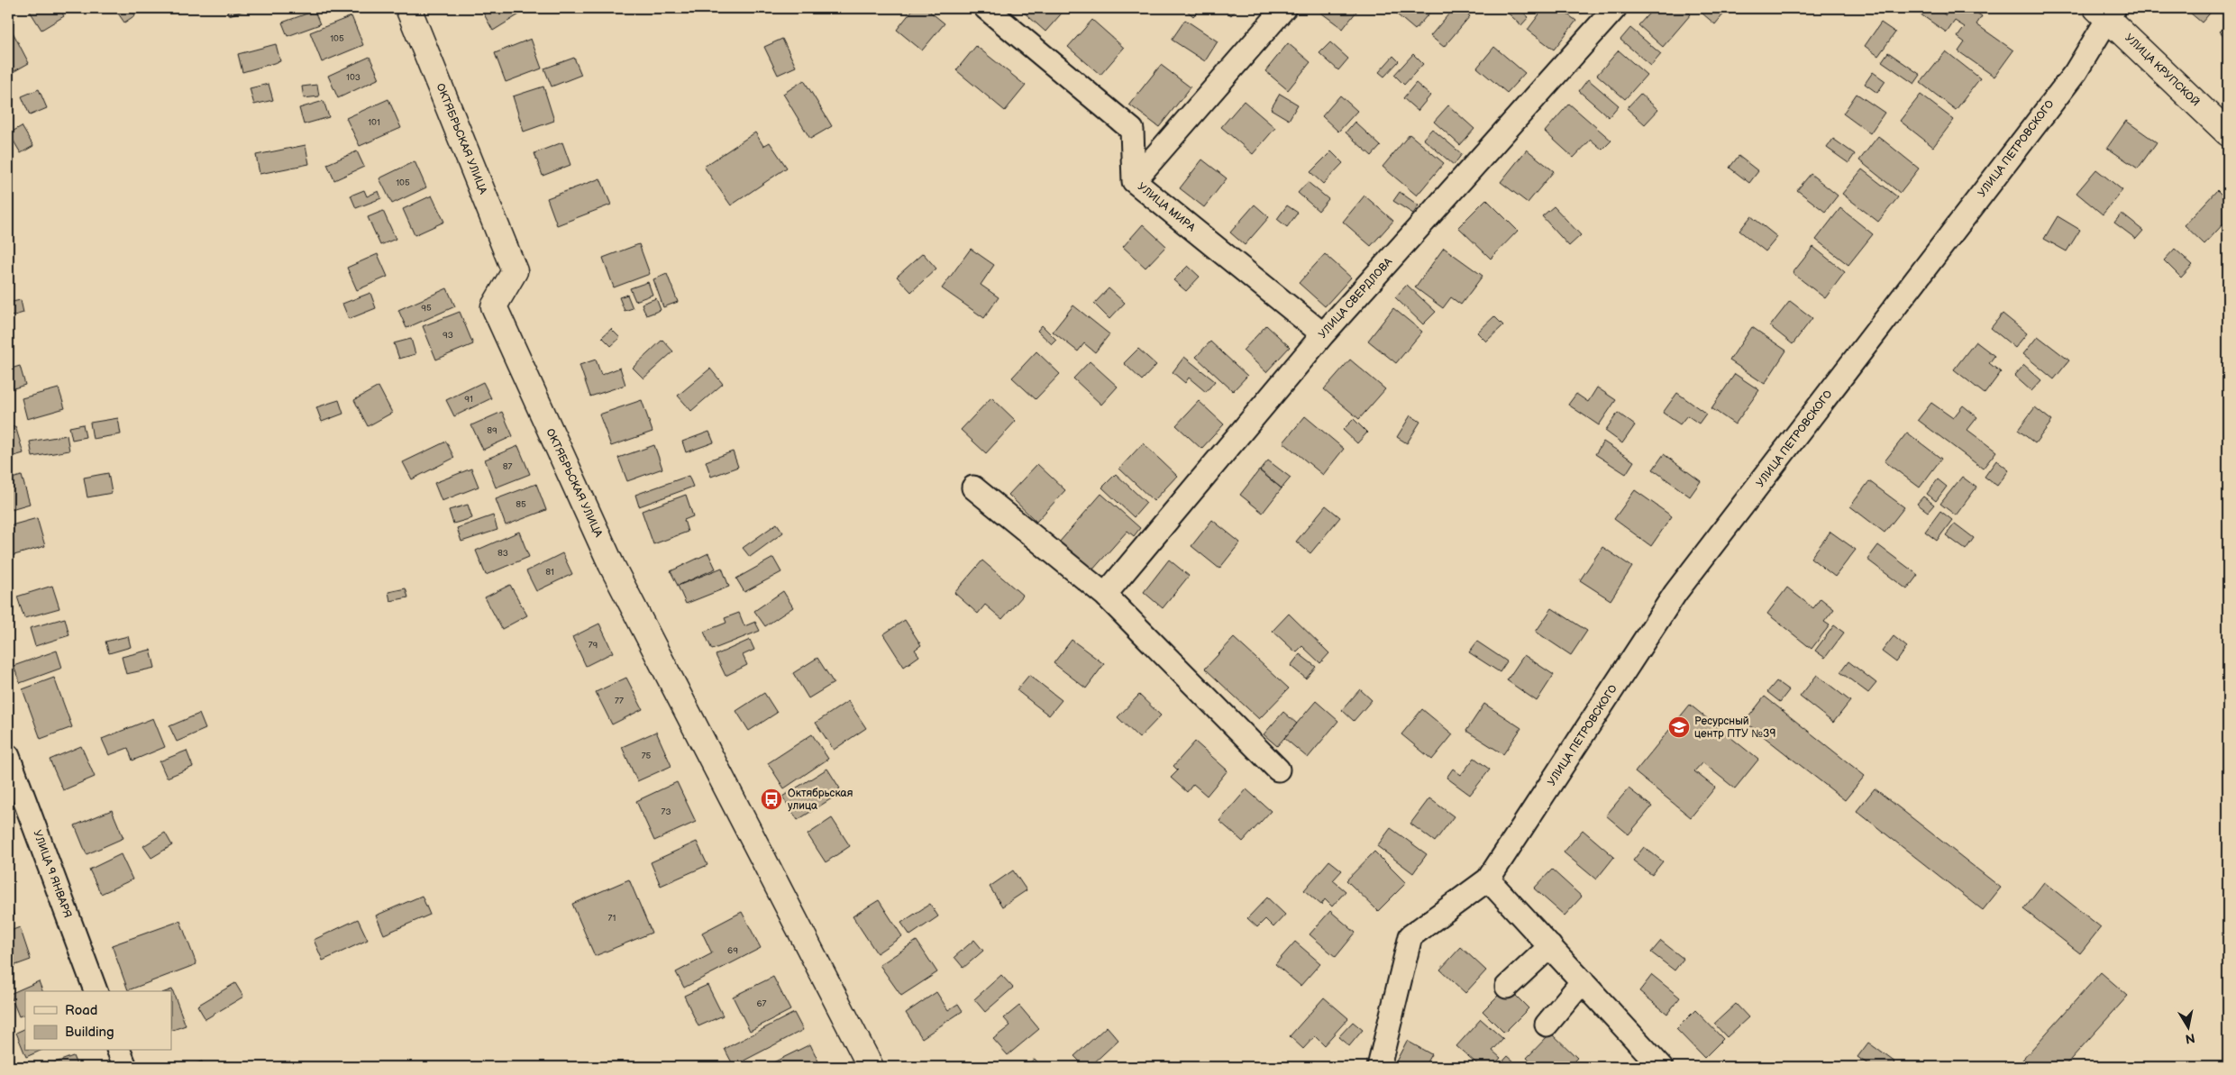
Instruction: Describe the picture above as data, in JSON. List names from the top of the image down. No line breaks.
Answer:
{"streets":{"main road":["УЛИЦА КРУПСКОЙ","ОКТЯБРЬСКАЯ УЛИЦА"],"street":["УЛИЦА ПЕТРОВСКОГО","УЛИЦА МИРА","УЛИЦА СВЕРДЛОВА","УЛИЦА 9 ЯНВАРЯ"]},"crossings":[["УЛИЦА КРУПСКОЙ","УЛИЦА ПЕТРОВСКОГО"],["УЛИЦА МИРА","УЛИЦА СВЕРДЛОВА"]],"places":{"school or university":["Ресурсный центр ПТУ №39"],"bus stop":["Октябрьская улица"]},"house_numbers":["105","103","101","105","95","93","91","89","87","85","83","81","79","77","75","73","71","69","67"],"legend":["Road","Building"],"north":"bottom"}
